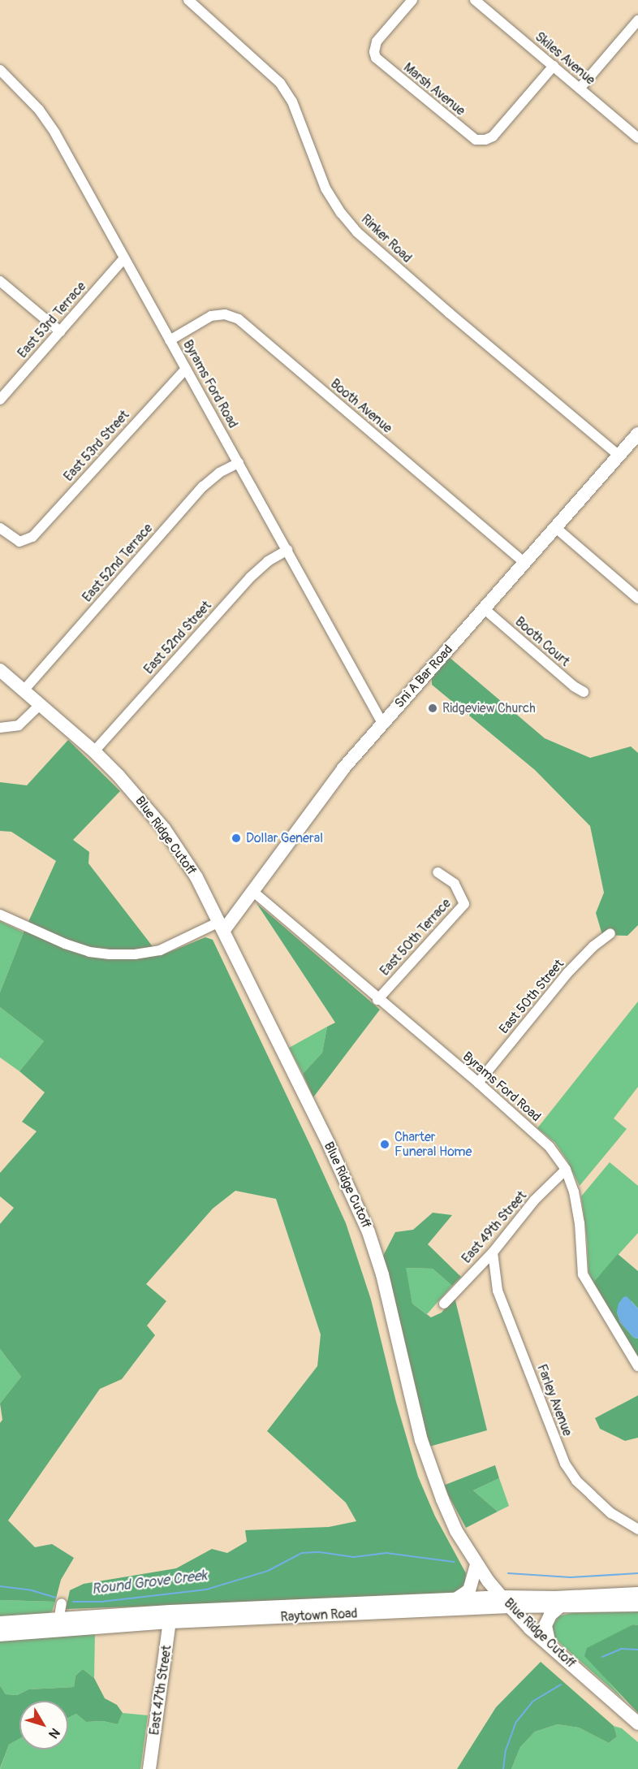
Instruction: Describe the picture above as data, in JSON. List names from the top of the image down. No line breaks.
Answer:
{"streets":{"main road":["Sni A Bar Road","Blue Ridge Cutoff","Raytown Road","East 47th Street"],"street":["Skiles Avenue","Marsh Avenue","Rinker Road","East 53rd Terrace","Byrams Ford Road","Booth Avenue","East 53rd Street","East 52nd Terrace","East 52nd Street","Booth Court","East 50th Terrace","East 50th Street","East 49th Street","Farley Avenue"]},"crossings":[["Skiles Avenue","Marsh Avenue"],["Rinker Road","Sni A Bar Road"],["East 53rd Terrace","Byrams Ford Road"],["Byrams Ford Road","Booth Avenue"],["Byrams Ford Road","East 53rd Street"],["Byrams Ford Road","East 52nd Terrace"],["Byrams Ford Road","East 52nd Street"],["Byrams Ford Road","Sni A Bar Road"],["Byrams Ford Road","East 50th Terrace"],["Byrams Ford Road","East 50th Street"],["Byrams Ford Road","East 49th Street"],["Booth Avenue","Sni A Bar Road"],["East 52nd Terrace","Blue Ridge Cutoff"],["East 52nd Street","Blue Ridge Cutoff"],["Booth Court","Sni A Bar Road"],["Sni A Bar Road","Blue Ridge Cutoff"],["Blue Ridge Cutoff","Raytown Road"],["East 49th Street","Farley Avenue"],["Raytown Road","East 47th Street"]],"water":["Round Grove Creek"],"places":["Ridgeview Church","Dollar General","Charter Funeral Home"],"north":"bottom right"}
